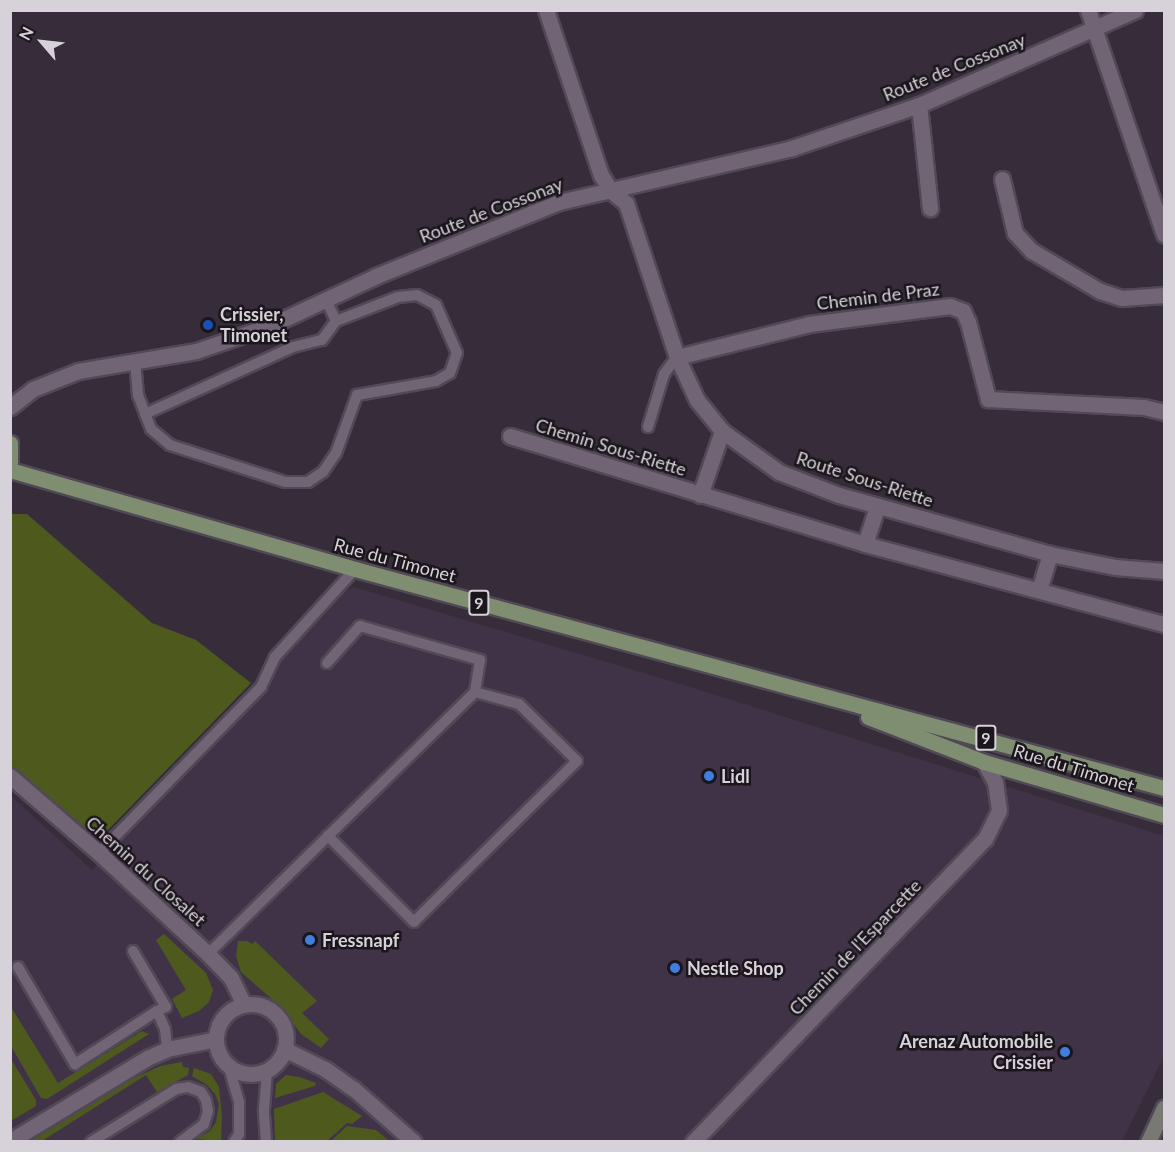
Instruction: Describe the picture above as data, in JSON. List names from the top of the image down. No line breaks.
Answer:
{"streets":{"main road":["Rue du Timonet","9"],"street":["Route de Cossonay","Chemin de Praz","Chemin Sous-Riette","Route Sous-Riette","Chemin du Closalet","Chemin de l'Esparcette"]},"crossings":[["Route de Cossonay","Route Sous-Riette"],["Chemin de Praz","Route Sous-Riette"],["Chemin Sous-Riette","Route Sous-Riette"],["Rue du Timonet","Chemin de l'Esparcette"]],"places":["Crissier, Timonet","Lidl","Fressnapf","Nestle Shop","Arenaz Automobile Crissier"],"north":"top left"}
